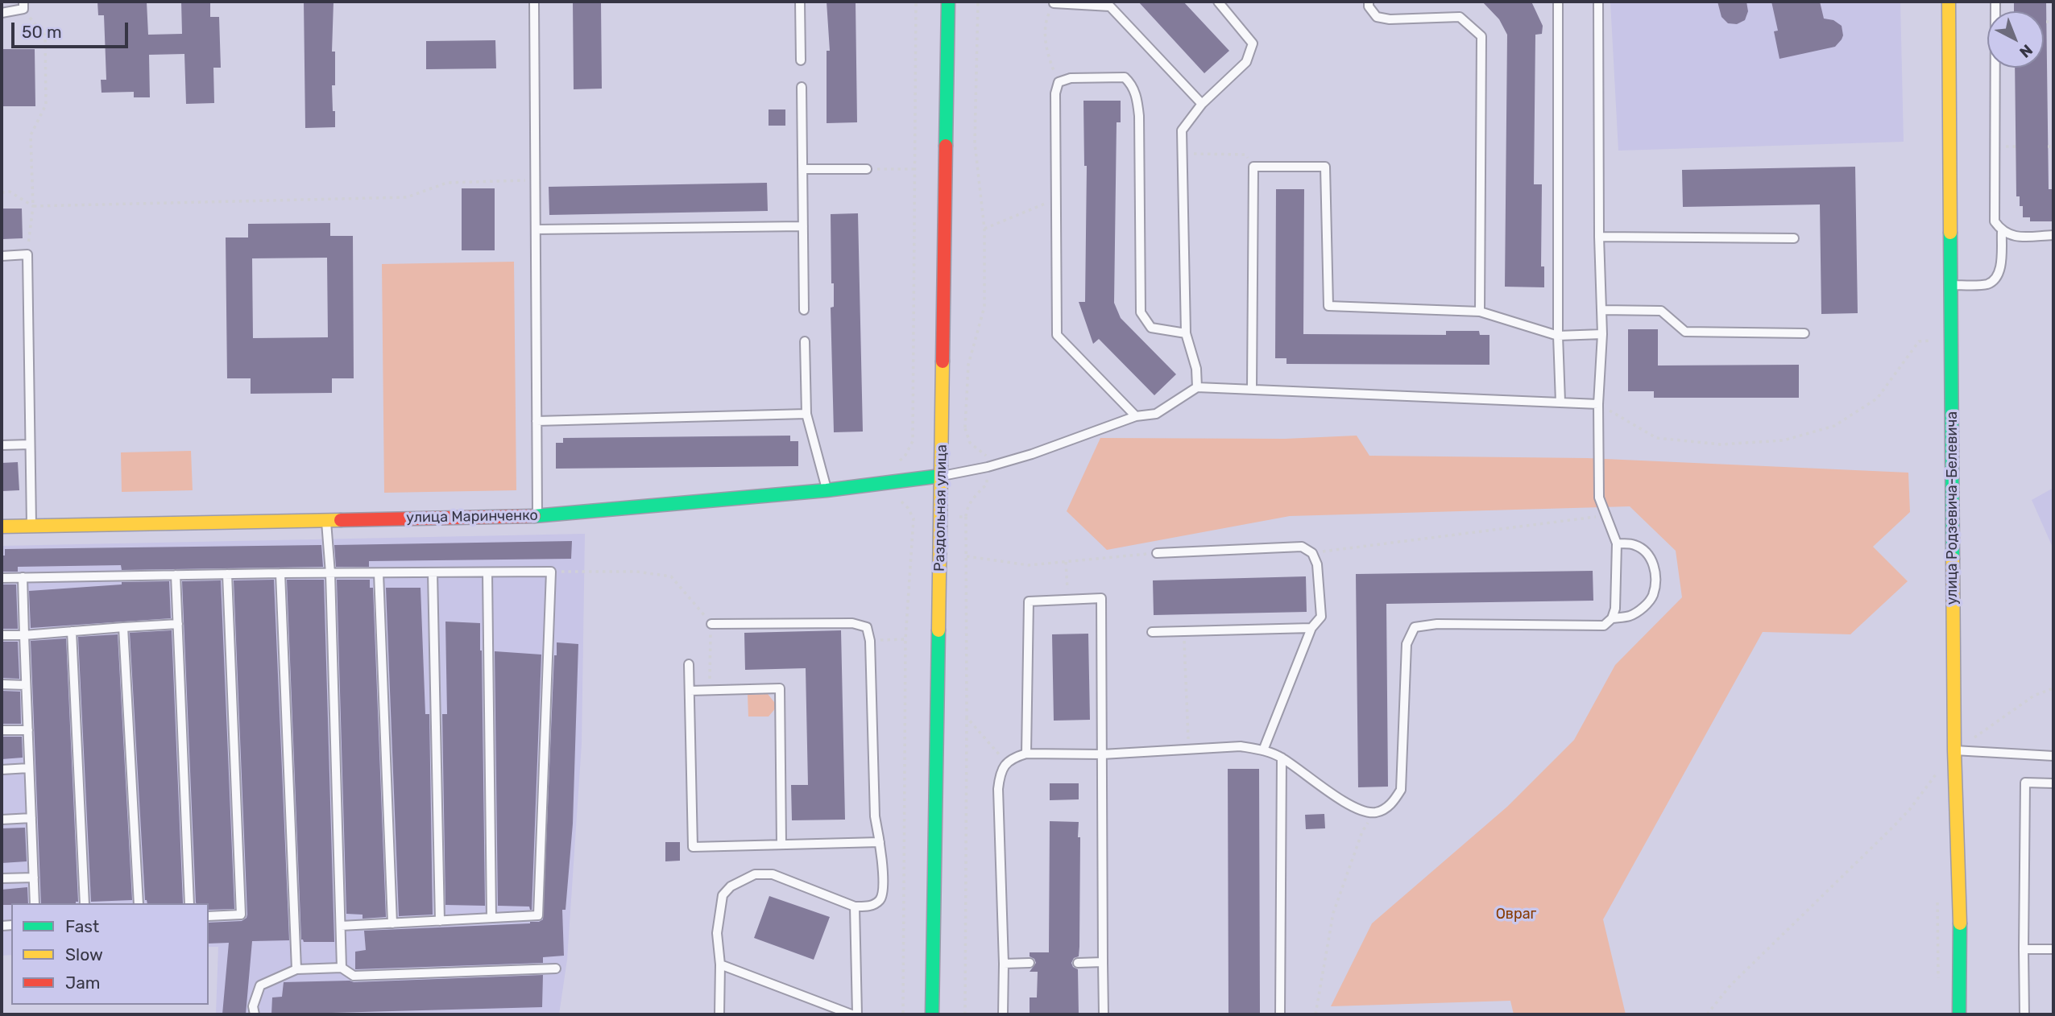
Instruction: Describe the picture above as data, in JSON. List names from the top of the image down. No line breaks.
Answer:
{"streets":{"street":["Раздольная улица","улица Родзевича-Белевича","улица Маринченко"]},"crossings":[["Раздольная улица","улица Маринченко"]],"parks":["Овраг"],"legend":["Fast","Slow","Jam"],"scale_bar":"50 m","north":"bottom right"}
